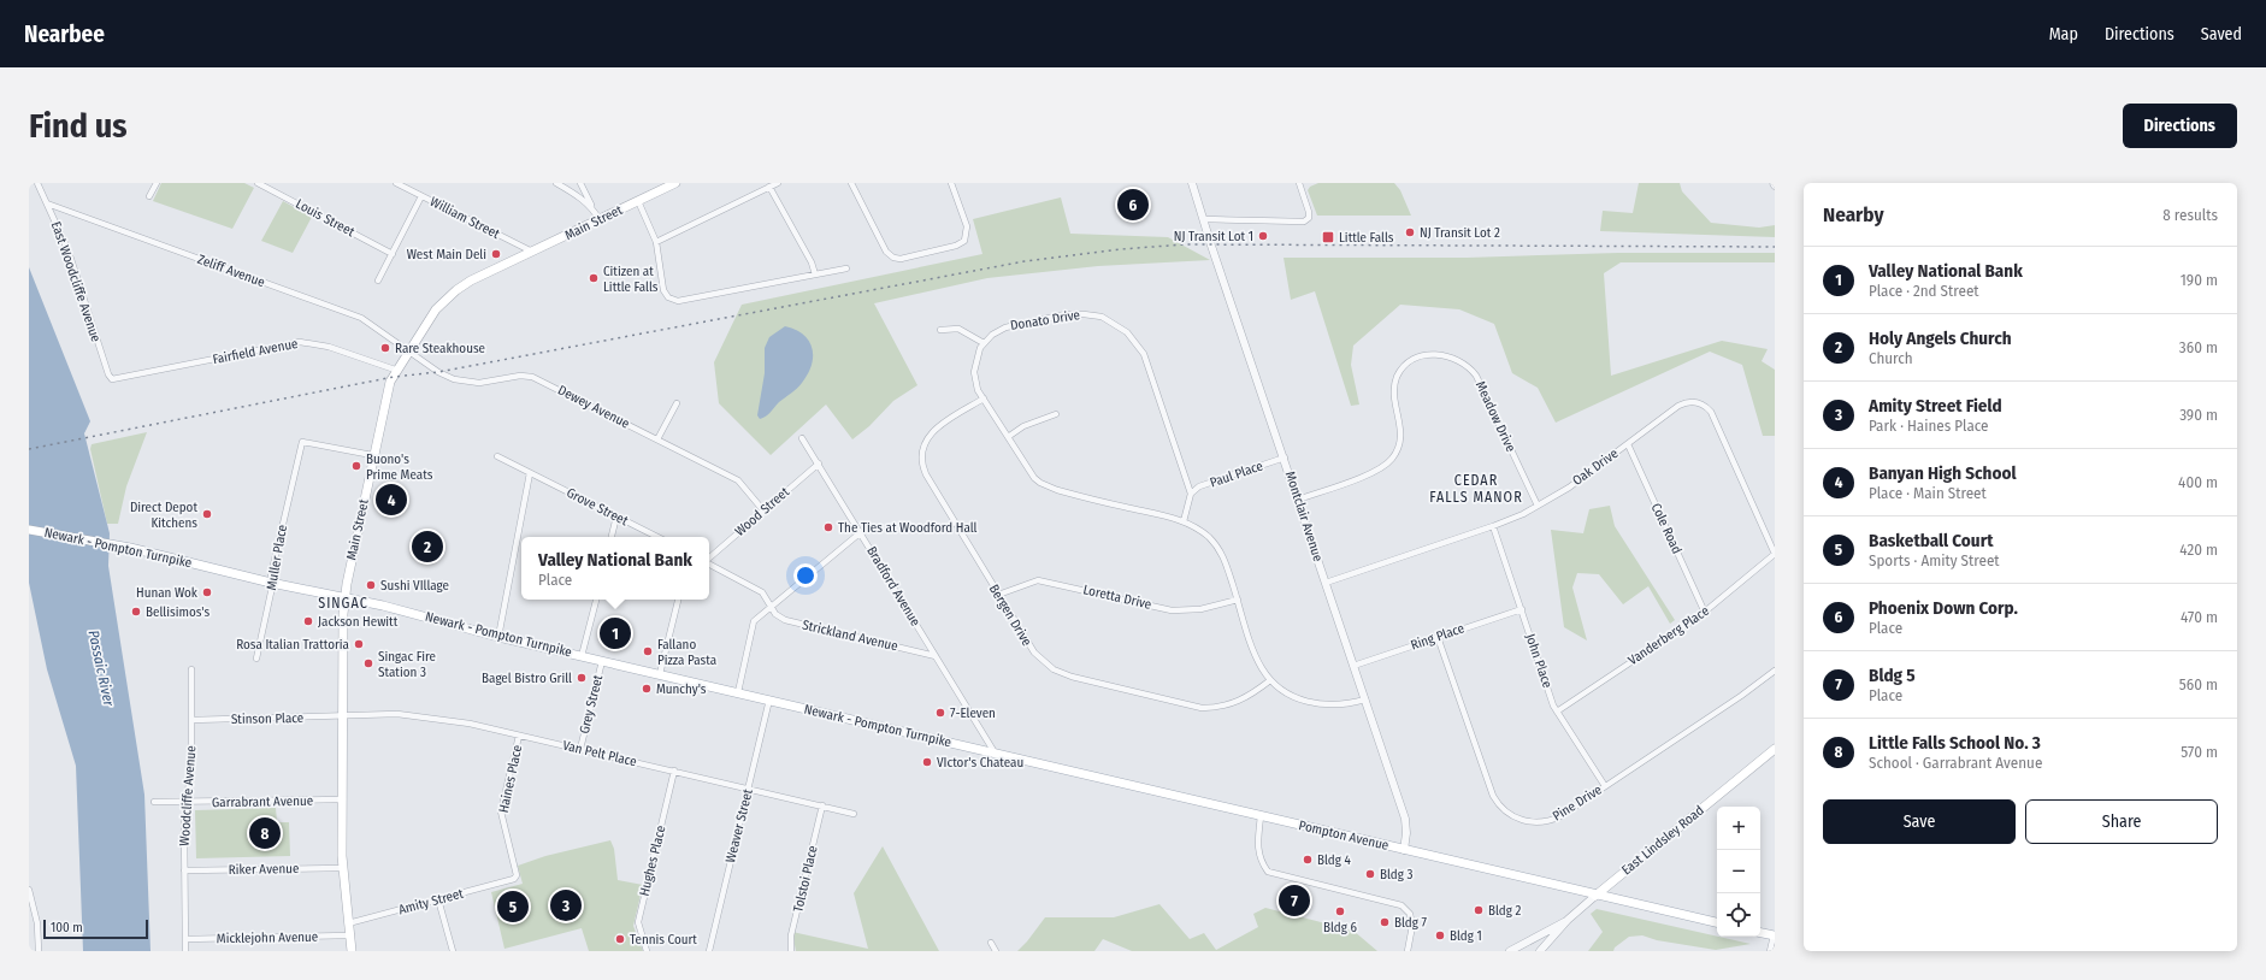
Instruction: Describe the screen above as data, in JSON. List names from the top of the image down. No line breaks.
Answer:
{"streets":{"main road":["Main Street","Newark - Pompton Turnpike","Pompton Avenue","East Lindsley Road"],"street":["Louis Street","William Street","Zeliff Avenue","East Woodcliffe Avenue","Donato Drive","Fairfield Avenue","Dewey Avenue","Meadow Drive","Oak Drive","Paul Place","Grove Street","Wood Street","Montclair Avenue","Cole Road","Muller Place","Bradford Avenue","Loretta Drive","Bergen Drive","Strickland Avenue","Vanderberg Place","Ring Place","John Place","Grey Street","Stinson Place","Van Pelt Place","Haines Place","Woodcliffe Avenue","Garrabrant Avenue","Pine Drive","Weaver Street","Hughes Place","Riker Avenue","Tolstoi Place","Amity Street","Micklejohn Avenue"]},"crossings":[["William Street","Main Street"],["Main Street","Zeliff Avenue"],["Main Street","Fairfield Avenue"],["Main Street","Dewey Avenue"],["Main Street","Newark - Pompton Turnpike"],["Main Street","Muller Place"],["Main Street","Stinson Place"],["Main Street","Van Pelt Place"],["Main Street","Garrabrant Avenue"],["Main Street","Riker Avenue"],["Main Street","Amity Street"],["Main Street","Micklejohn Avenue"],["Zeliff Avenue","East Woodcliffe Avenue"],["Zeliff Avenue","Dewey Avenue"],["East Woodcliffe Avenue","Fairfield Avenue"],["Donato Drive","Paul Place"],["Dewey Avenue","Wood Street"],["Meadow Drive","Oak Drive"],["Meadow Drive","Montclair Avenue"],["Oak Drive","Montclair Avenue"],["Oak Drive","Cole Road"],["Oak Drive","Vanderberg Place"],["Oak Drive","John Place"],["Paul Place","Montclair Avenue"],["Wood Street","Bradford Avenue"],["Montclair Avenue","Ring Place"],["Montclair Avenue","Pompton Avenue"],["Cole Road","Vanderberg Place"],["Newark - Pompton Turnpike","Muller Place"],["Newark - Pompton Turnpike","Grey Street"],["Newark - Pompton Turnpike","Weaver Street"],["Newark - Pompton Turnpike","Pompton Avenue"],["Bradford Avenue","Strickland Avenue"],["Bradford Avenue","Pompton Avenue"],["Loretta Drive","Bergen Drive"],["Vanderberg Place","John Place"],["Ring Place","John Place"],["Ring Place","Pine Drive"],["John Place","Pine Drive"],["Grey Street","Van Pelt Place"],["Stinson Place","Van Pelt Place"],["Stinson Place","Woodcliffe Avenue"],["Van Pelt Place","Haines Place"],["Van Pelt Place","Weaver Street"],["Van Pelt Place","Hughes Place"],["Van Pelt Place","Tolstoi Place"],["Haines Place","Amity Street"],["Woodcliffe Avenue","Garrabrant Avenue"],["Woodcliffe Avenue","Riker Avenue"],["Woodcliffe Avenue","Micklejohn Avenue"],["Pompton Avenue","East Lindsley Road"]],"districts":["CEDAR FALLS MANOR","SINGAC"],"water":["Passaic River"],"places":{"other":["NJ Transit Lot 2","NJ Transit Lot 1","West Main Deli","Citizen at Little Falls","Rare Steakhouse","Buono's Prime Meats","Direct Depot Kitchens","The Ties at Woodford Hall","Sushi VIllage","Hunan Wok","Bellisimos's","Jackson Hewitt","Rosa Italian Trattoria","Fallano Pizza Pasta","Singac Fire Station 3","Bagel Bistro Grill","Munchy's","7-Eleven","VIctor's Chateau","Bldg 4","Bldg 3","Bldg 2","Bldg 6","Bldg 7","Bldg 1","Tennis Court"],"transit":["Little Falls"]},"scale_bar":"100 m","page":{"header":"Nearbee","nav":["Map","Directions","Saved"],"buttons":["Directions",["Save","Share"]],"title":"Find us","heading":["Nearby","8 results"],"pins":["6","4","2","1","8","7","3","5"],"list":[{"mark":"1","name":"Valley National Bank","note":"Place · 2nd Street","value":"190 m"},{"mark":"2","name":"Holy Angels Church","note":"Church","value":"360 m"},{"mark":"3","name":"Amity Street Field","note":"Park · Haines Place","value":"390 m"},{"mark":"4","name":"Banyan High School","note":"Place · Main Street","value":"400 m"},{"mark":"5","name":"Basketball Court","note":"Sports · Amity Street","value":"420 m"},{"mark":"6","name":"Phoenix Down Corp.","note":"Place","value":"470 m"},{"mark":"7","name":"Bldg 5","note":"Place","value":"560 m"},{"mark":"8","name":"Little Falls School No. 3","note":"School · Garrabrant Avenue","value":"570 m"}],"popup":["Valley National Bank","Place"],"map_buttons":["+","−"],"scale":"100 m"}}
